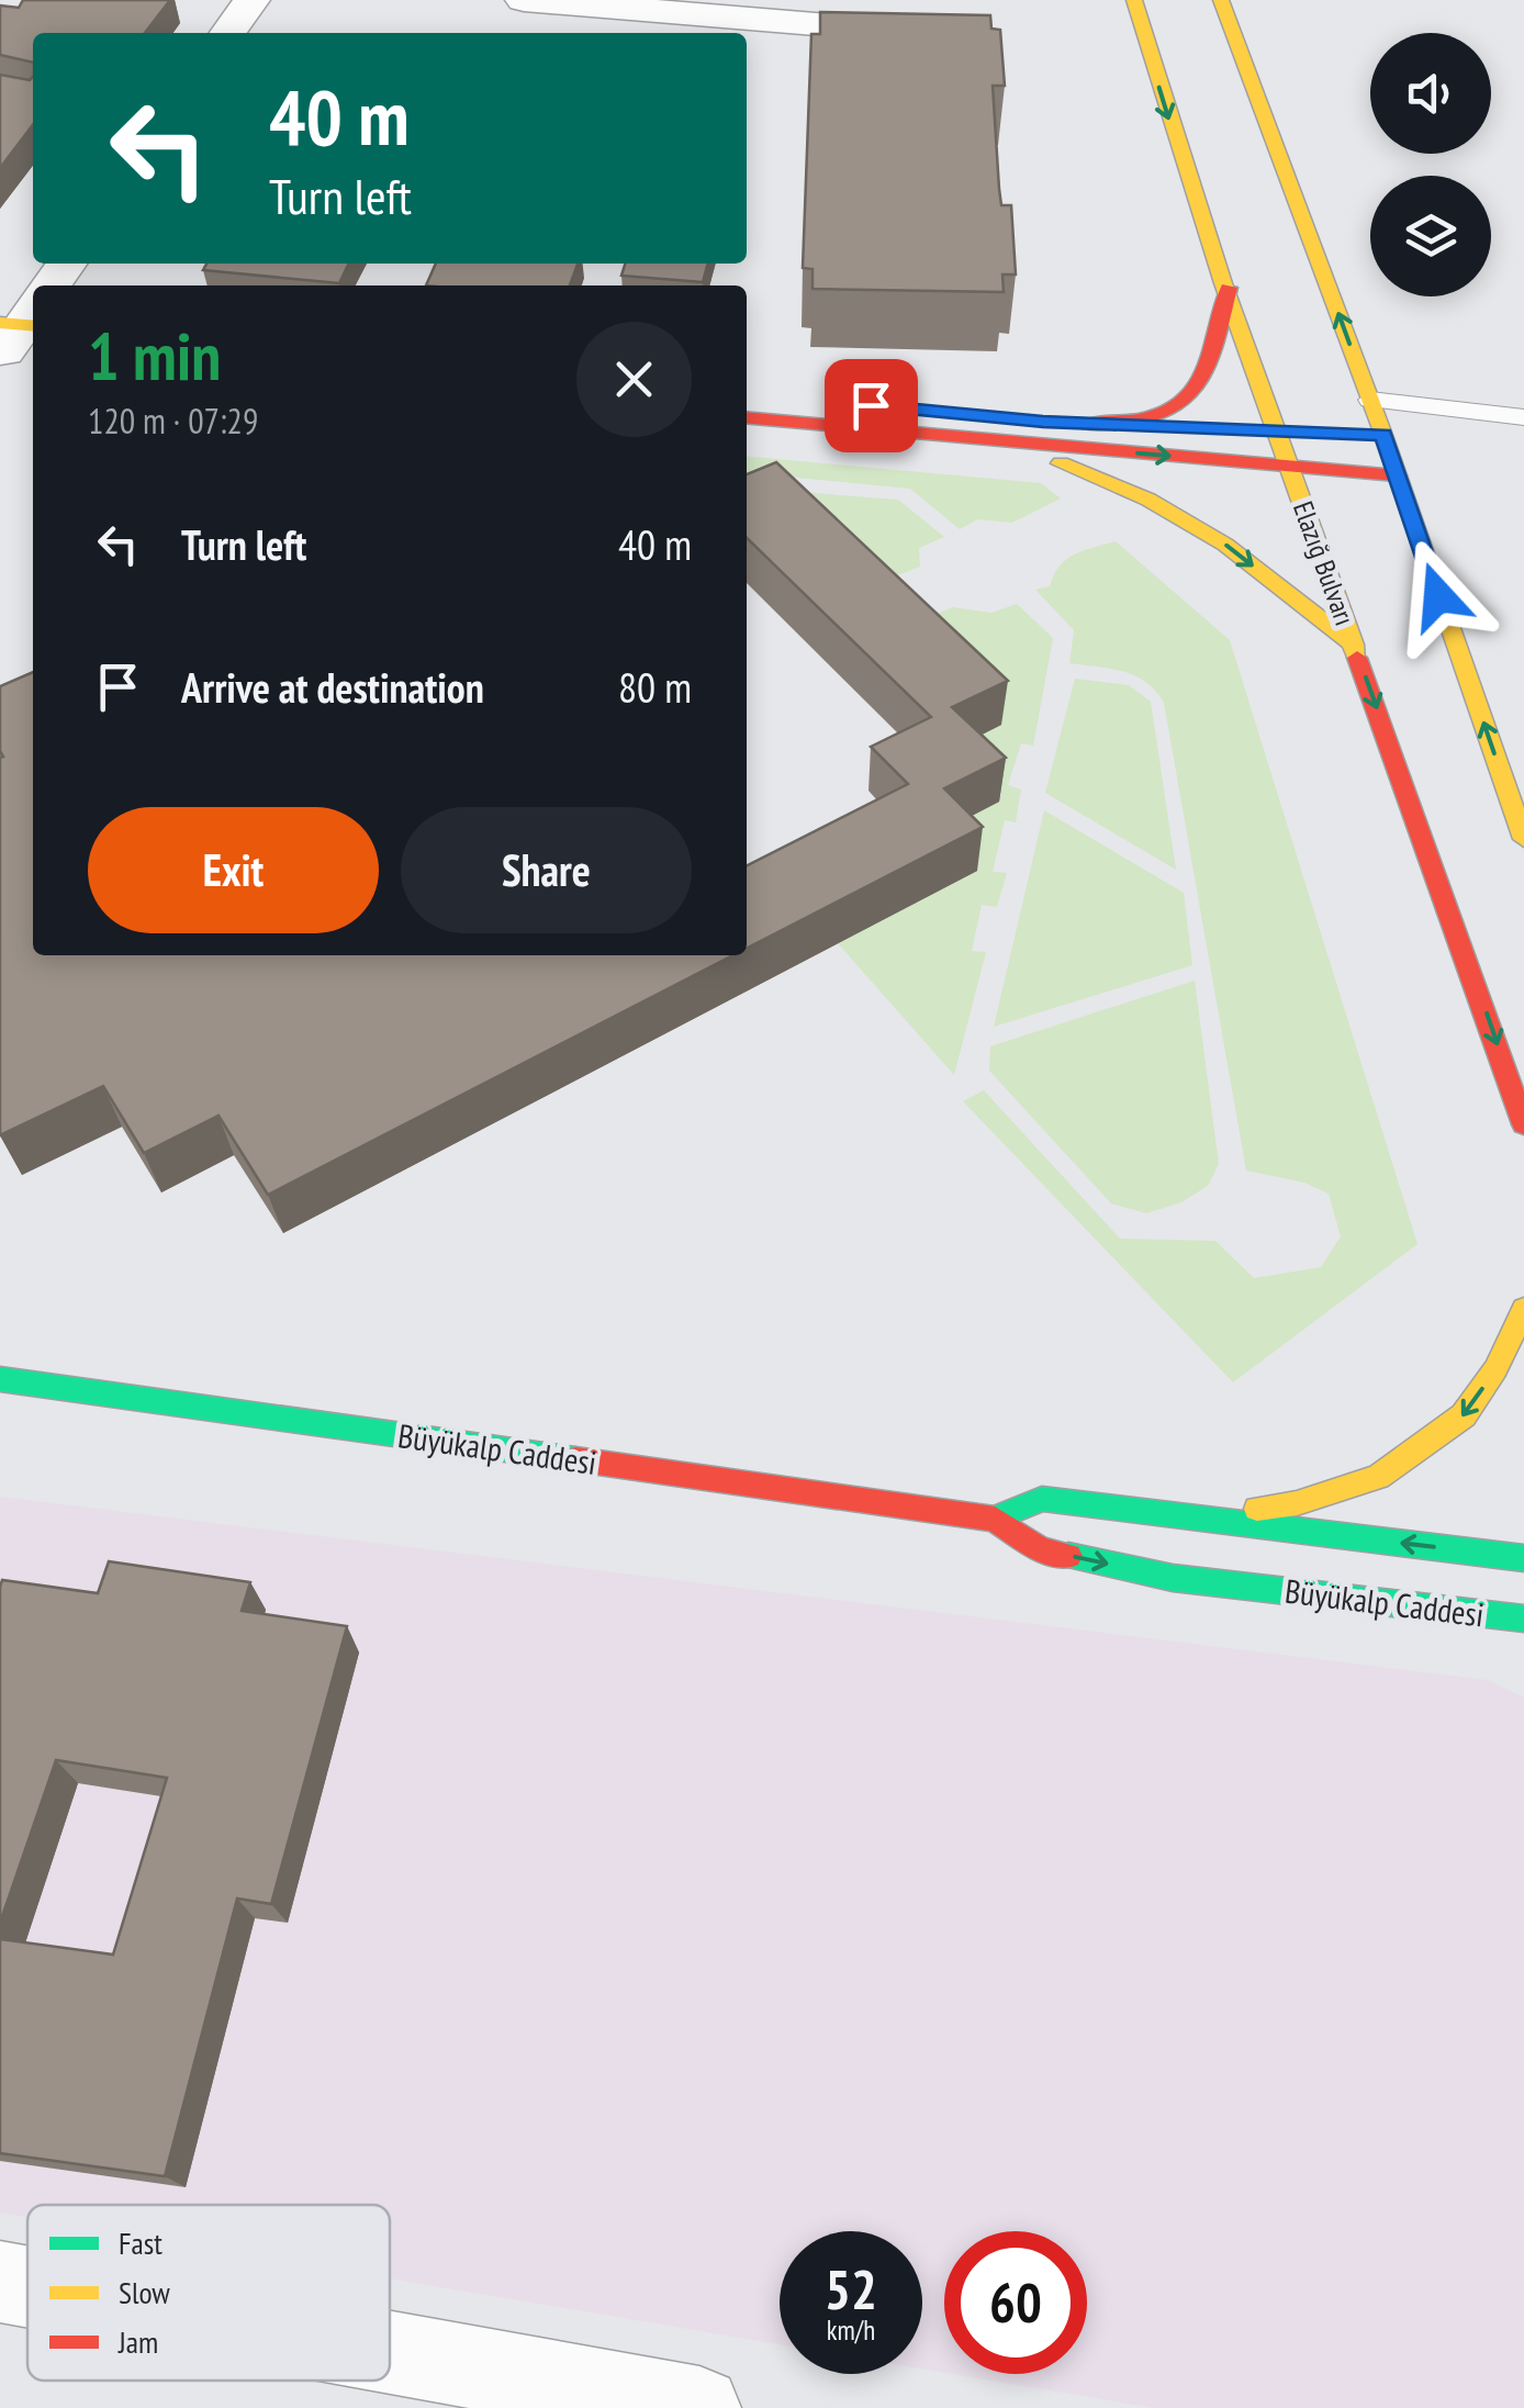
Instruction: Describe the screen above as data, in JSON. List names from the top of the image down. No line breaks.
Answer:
{"streets":{"street":["Elazığ Bulvarı","Büyükalp Caddesi"]},"legend":["Fast","Slow","Jam"],"page":{"turn":["40 m","Turn left"],"heading":["1 min","120 m · 07:29"],"list":[{"name":"Turn left","value":"40 m"},{"name":"Arrive at destination","value":"80 m"}],"buttons":["Exit","Share"],"speed":"52 km/h","limit":"60"}}
